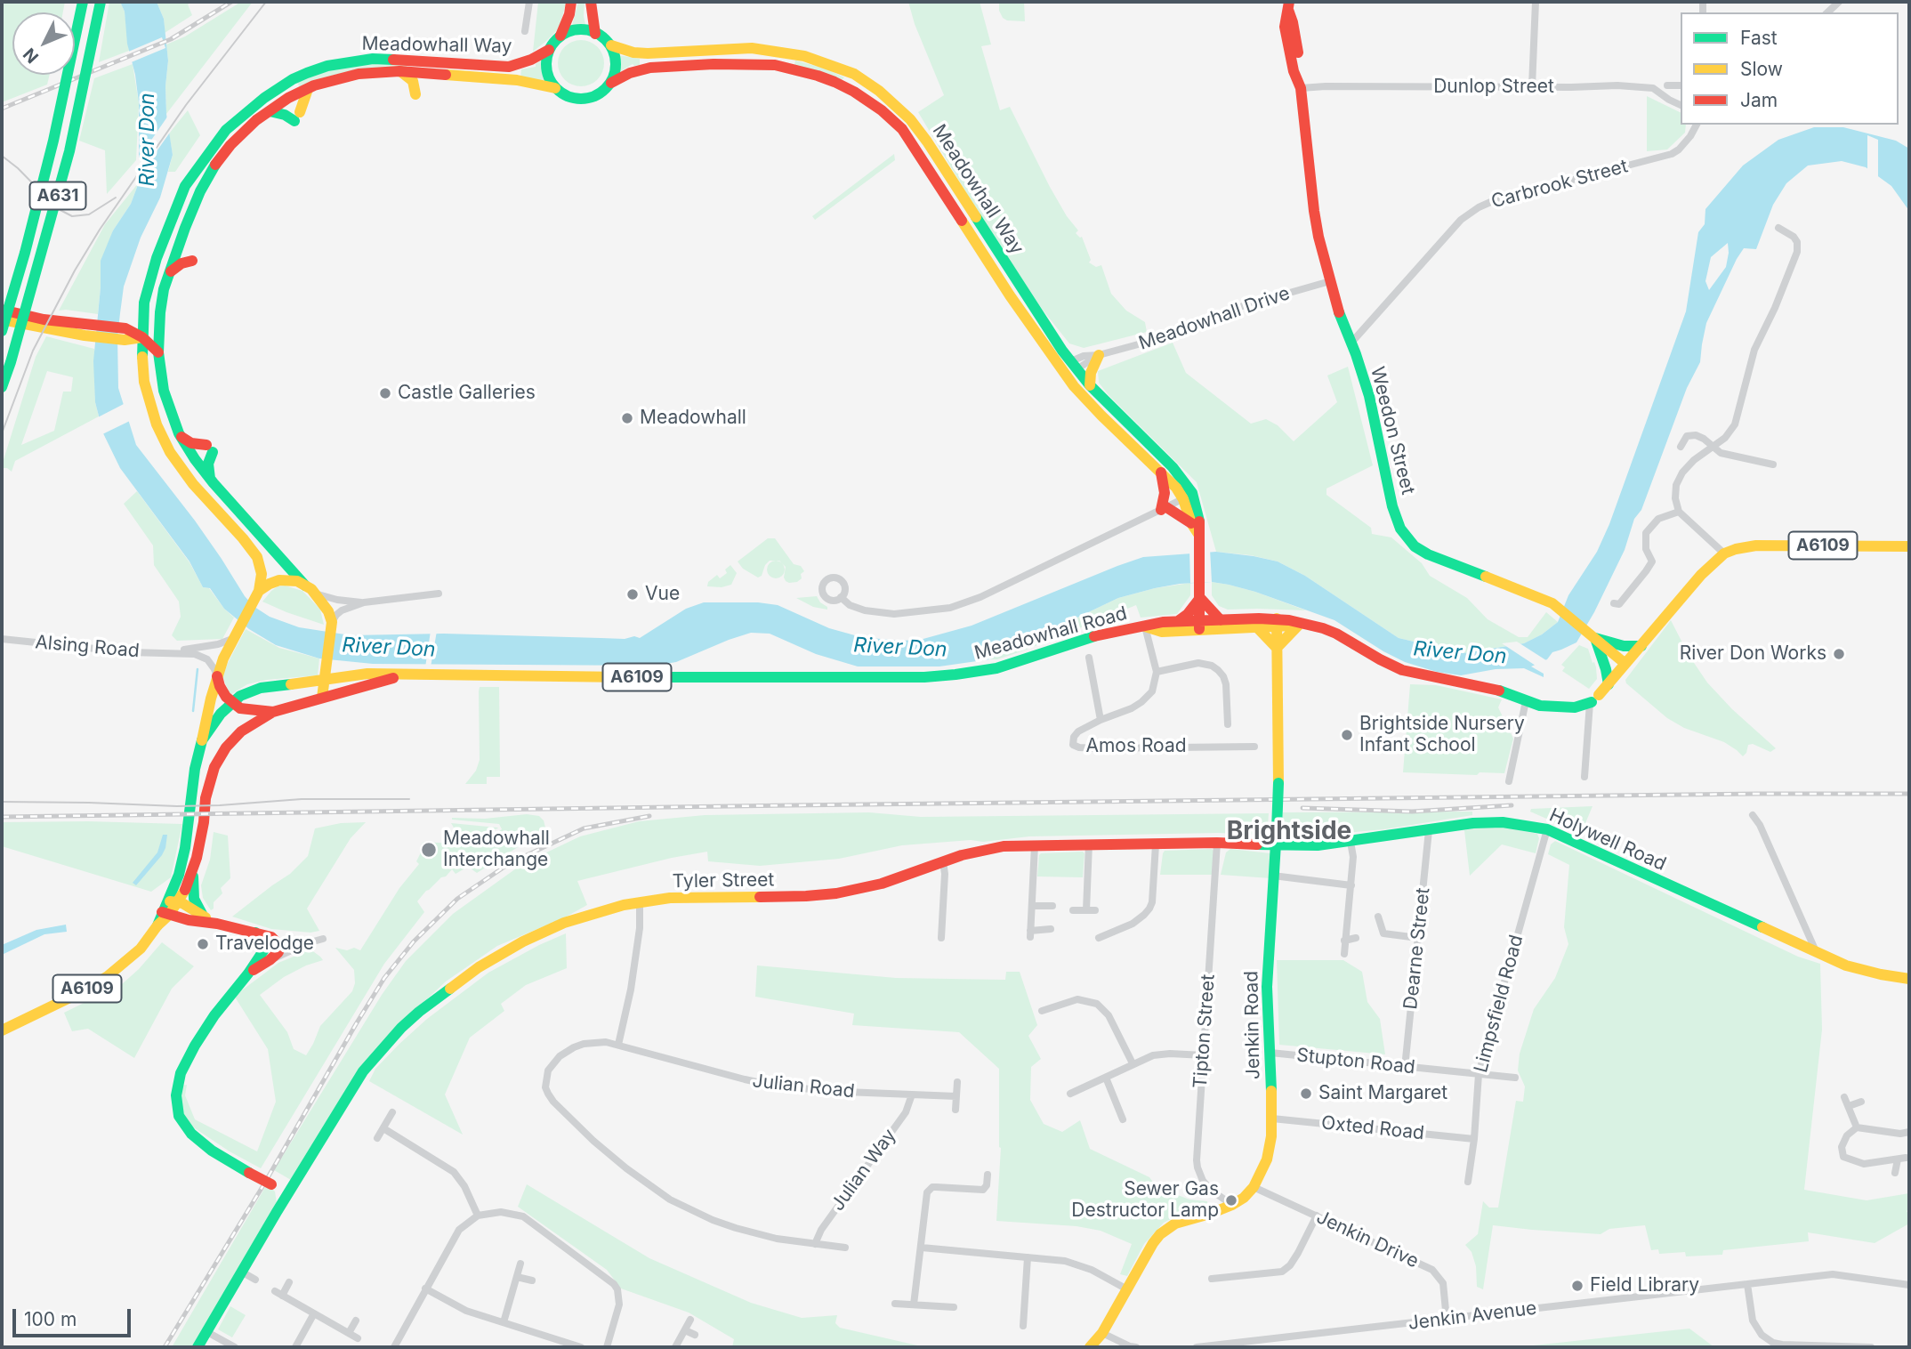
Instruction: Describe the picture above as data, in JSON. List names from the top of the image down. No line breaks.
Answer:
{"streets":{"main road":["Meadowhall Way","A631","Weedon Street","A6109","Meadowhall Road","Holywell Road","Tyler Street","Jenkin Road"],"street":["Dunlop Street","Carbrook Street","Meadowhall Drive","Alsing Road","Amos Road","Dearne Street","Limpsfield Road","Tipton Street","Stupton Road","Julian Road","Oxted Road","Julian Way","Jenkin Drive","Jenkin Avenue"]},"crossings":[["Meadowhall Way","Meadowhall Drive"],["Meadowhall Way","Meadowhall Road"],["Dunlop Street","Weedon Street"],["Carbrook Street","Weedon Street"],["Meadowhall Drive","Weedon Street"],["Weedon Street","A6109"],["A6109","Meadowhall Road"],["Meadowhall Road","Alsing Road"],["Meadowhall Road","Jenkin Road"],["Holywell Road","Tyler Street"],["Holywell Road","Dearne Street"],["Holywell Road","Limpsfield Road"],["Holywell Road","Jenkin Road"],["Tyler Street","Jenkin Road"],["Tyler Street","Tipton Street"],["Dearne Street","Stupton Road"],["Limpsfield Road","Stupton Road"],["Limpsfield Road","Oxted Road"],["Jenkin Road","Tipton Street"],["Jenkin Road","Stupton Road"],["Jenkin Road","Oxted Road"],["Jenkin Road","Jenkin Drive"],["Julian Road","Julian Way"],["Jenkin Drive","Jenkin Avenue"]],"districts":["Brightside"],"water":["River Don"],"places":["Castle Galleries","Meadowhall","Vue","River Don Works","Brightside Nursery Infant School","Meadowhall Interchange","Travelodge","Saint Margaret","Sewer Gas Destructor Lamp","Field Library"],"legend":["Fast","Slow","Jam"],"scale_bar":"100 m","north":"bottom left"}
